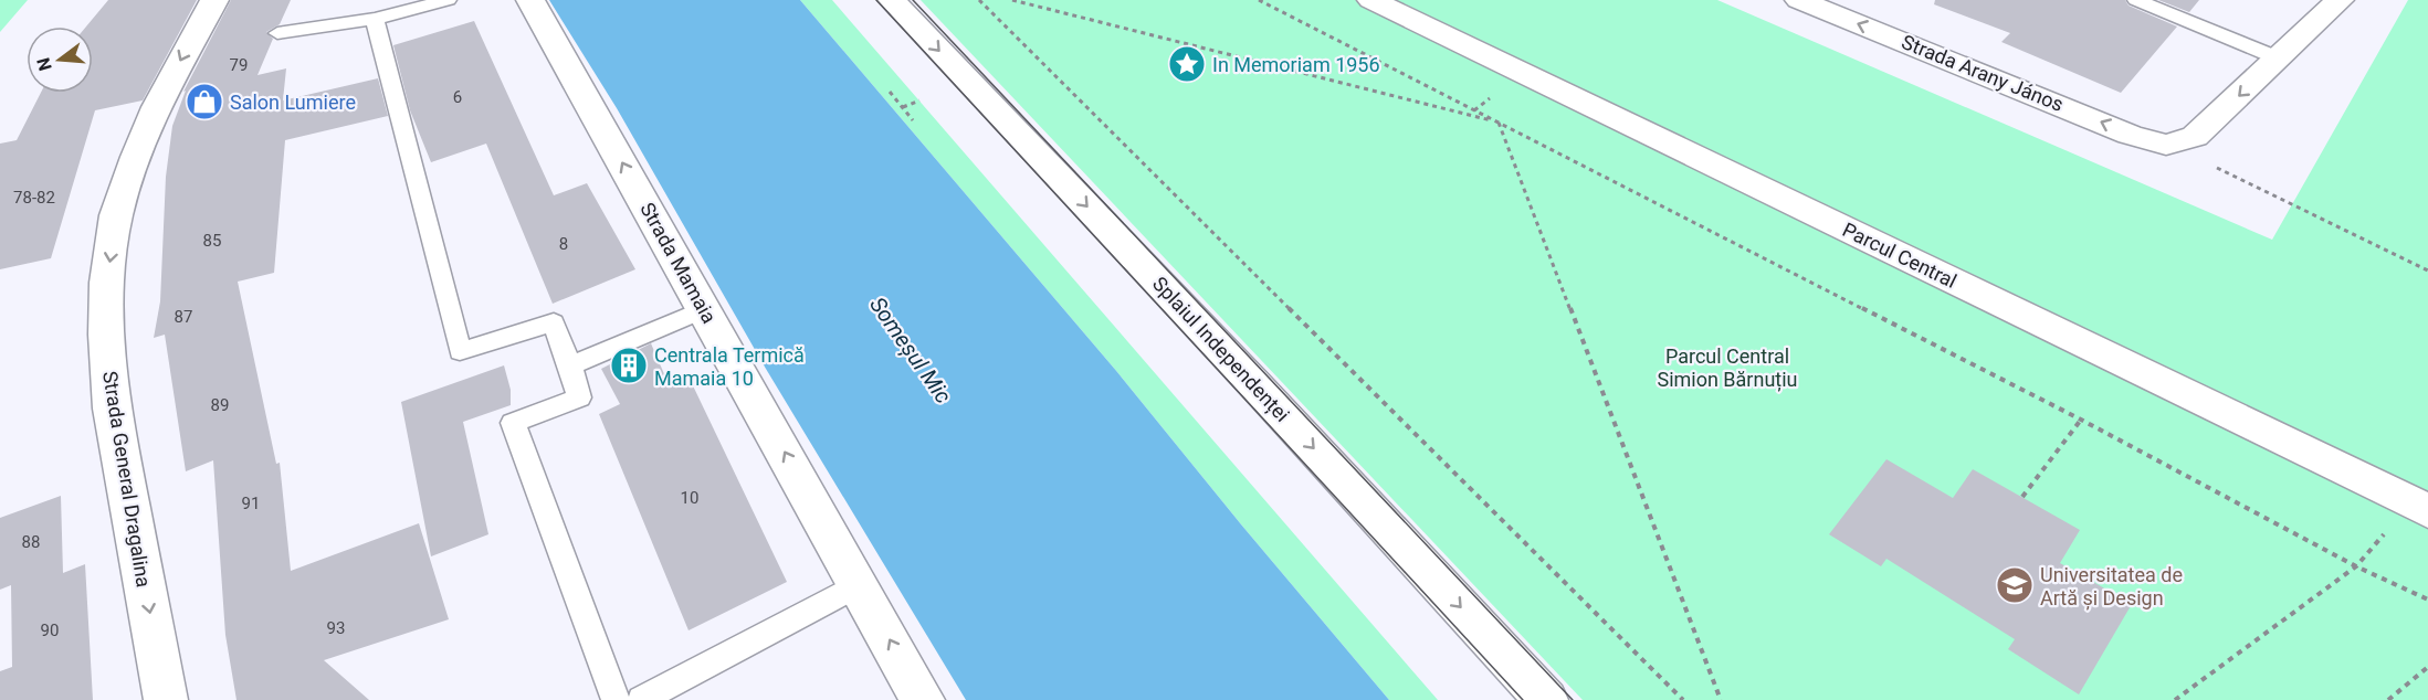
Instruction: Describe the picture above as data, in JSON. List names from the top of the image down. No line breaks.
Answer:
{"streets":{"street":["Strada Arany János","Parcul Central","Strada Mamaia","Splaiul Independenței","Strada General Dragalina"]},"one_way":["Strada Arany János","Strada Mamaia","Splaiul Independenței","Strada General Dragalina"],"water":["Someșul Mic"],"parks":["Parcul Central Simion Bărnuțiu"],"places":{"place":["In Memoriam 1956"],"shop":["Salon Lumiere"],"building":["Centrala Termică Mamaia 10"],"school or university":["Universitatea de Artă și Design"]},"house_numbers":["79","6","78-82","85","8","87","89","10","91","88","93","90"],"north":"left"}
